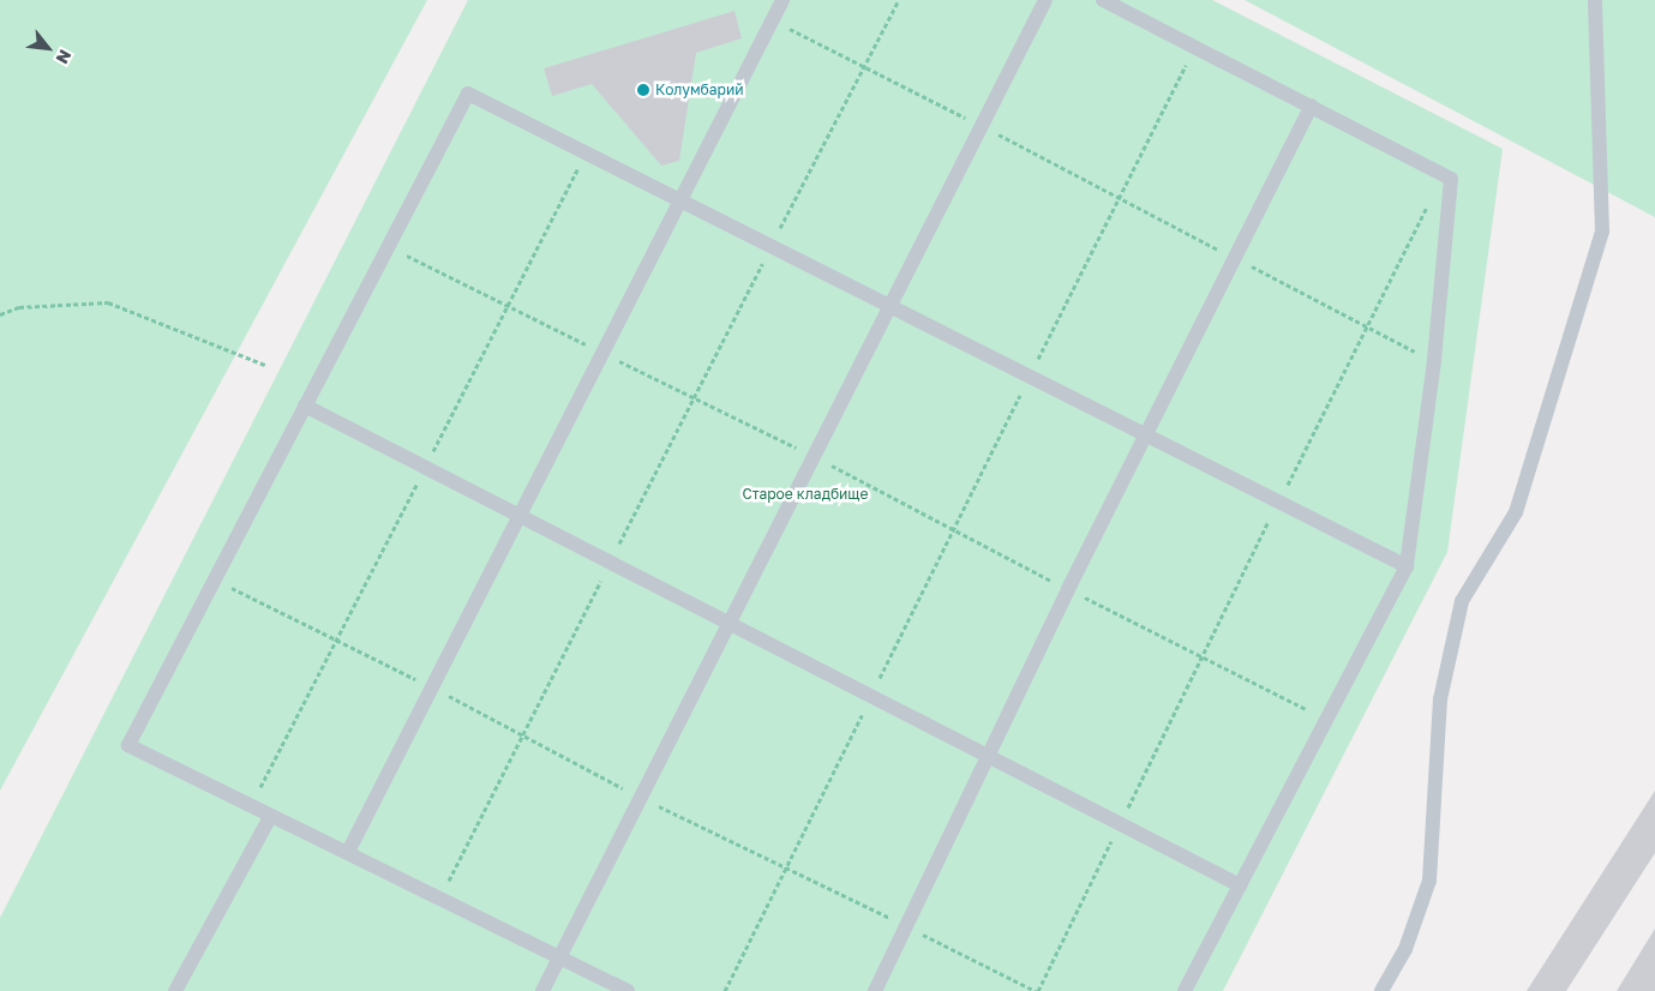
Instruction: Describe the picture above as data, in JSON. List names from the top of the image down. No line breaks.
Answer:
{"parks":["Старое кладбище"],"places":["Колумбарий"],"north":"bottom right"}
